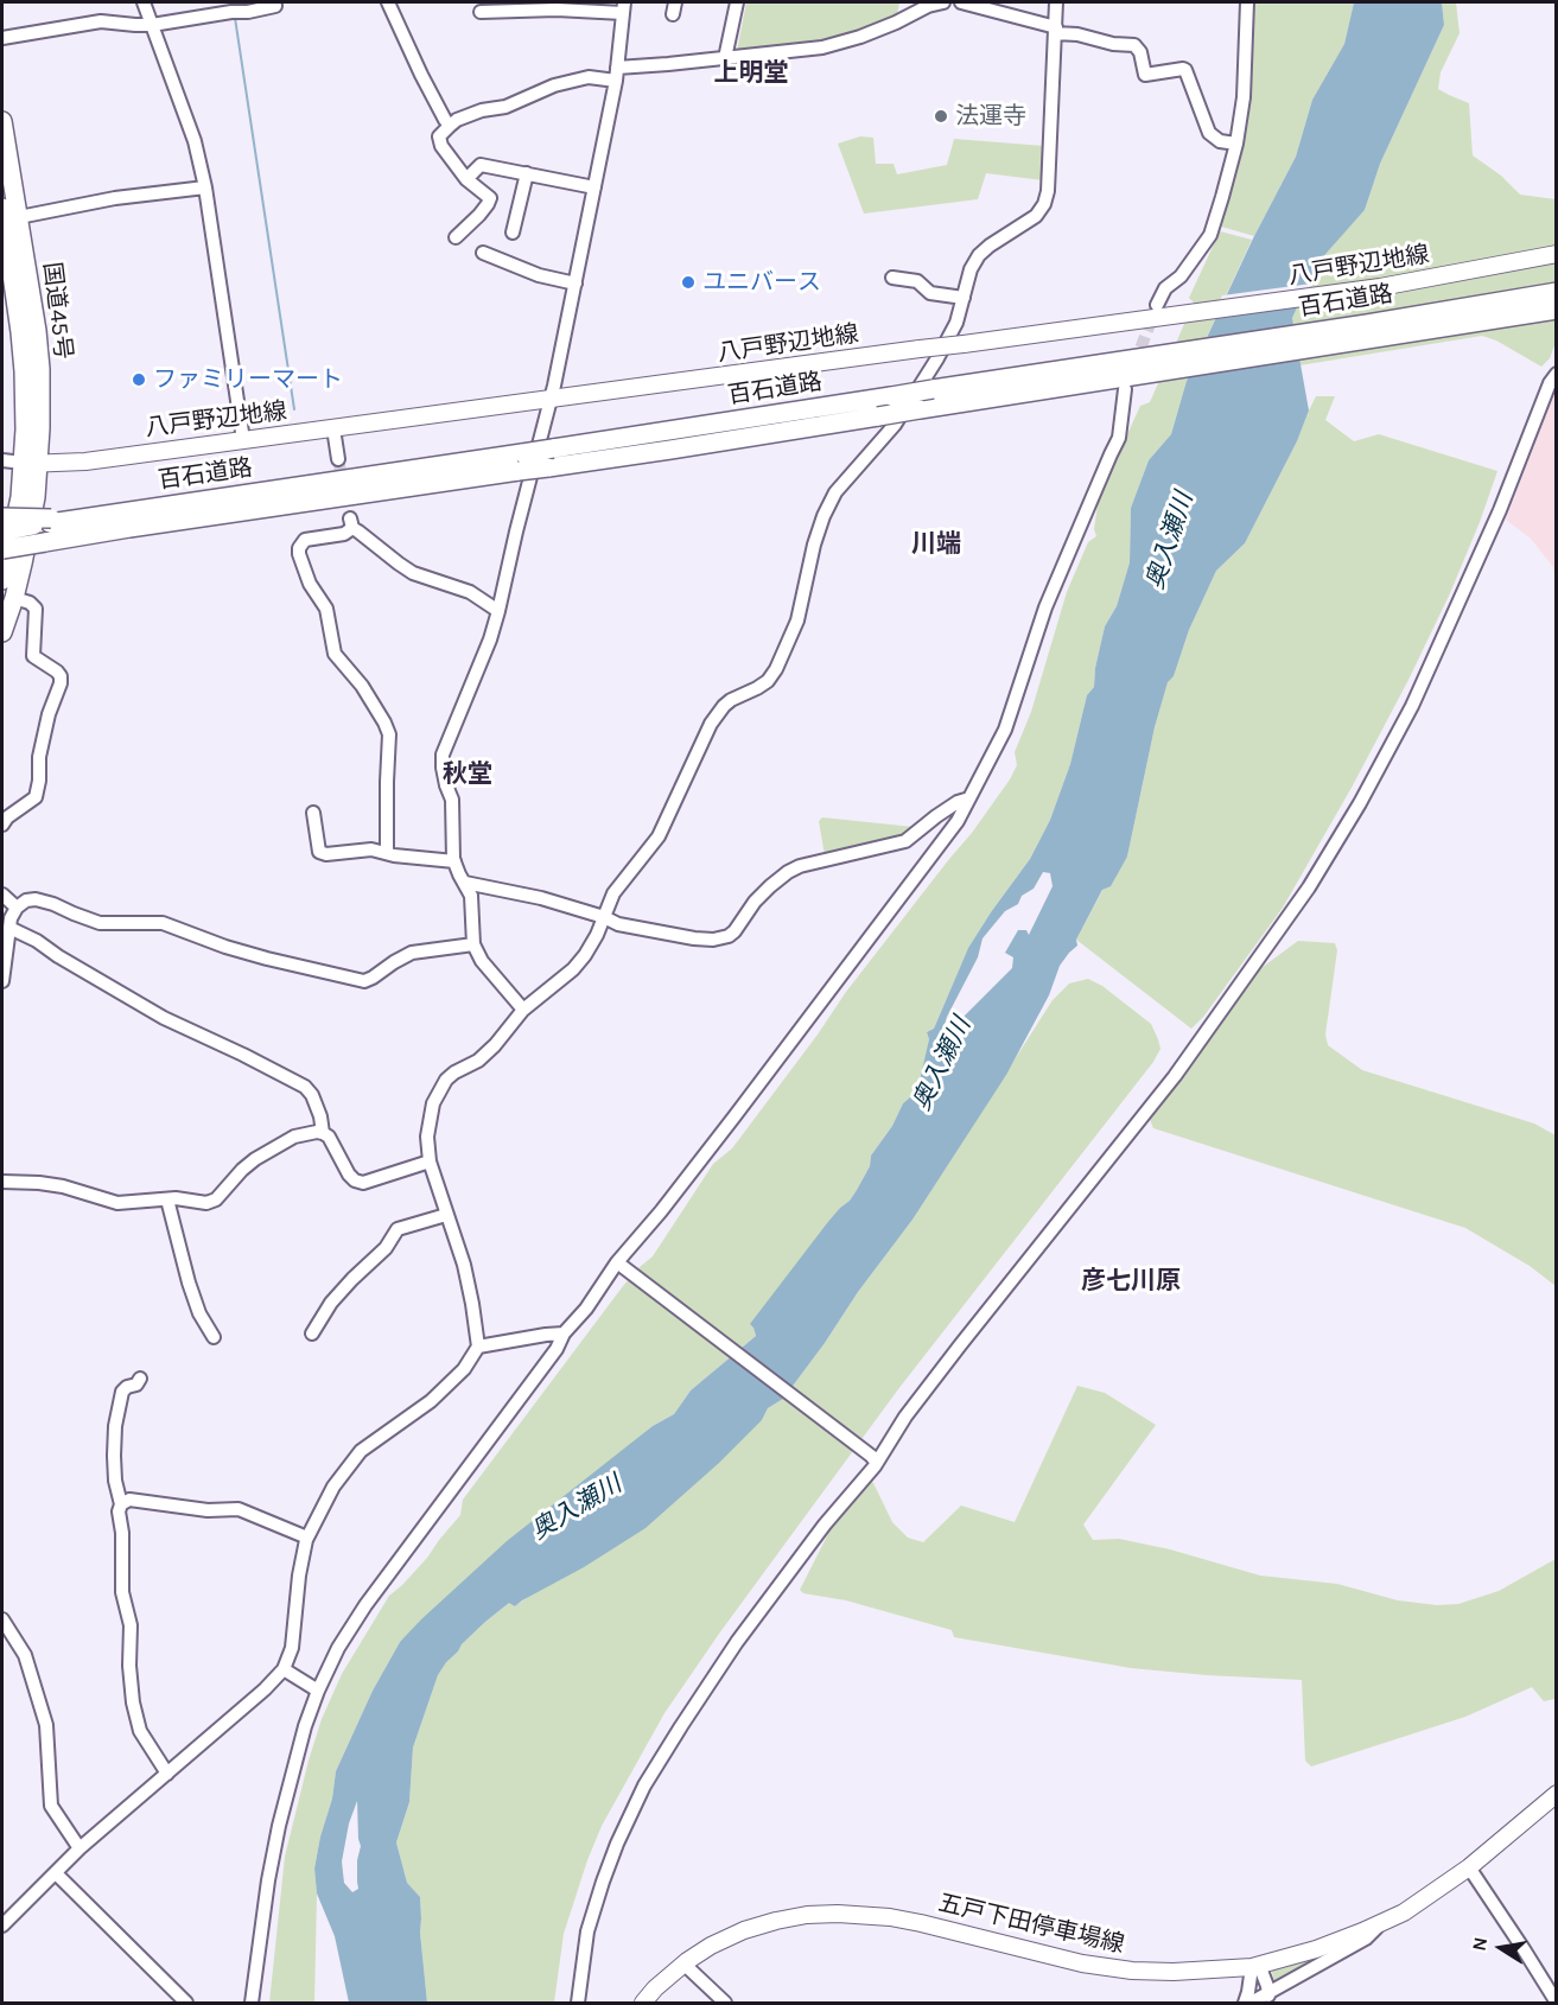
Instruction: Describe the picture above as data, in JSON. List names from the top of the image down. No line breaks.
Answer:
{"streets":{"highway":["百石道路","国道45号"],"main road":["八戸野辺地線","五戸下田停車場線"]},"crossings":[["八戸野辺地線","国道45号"]],"districts":["上明堂","川端","秋堂","彦七川原"],"water":["奥入瀬川"],"places":["法運寺","ユニバース","ファミリーマート"],"north":"left"}
